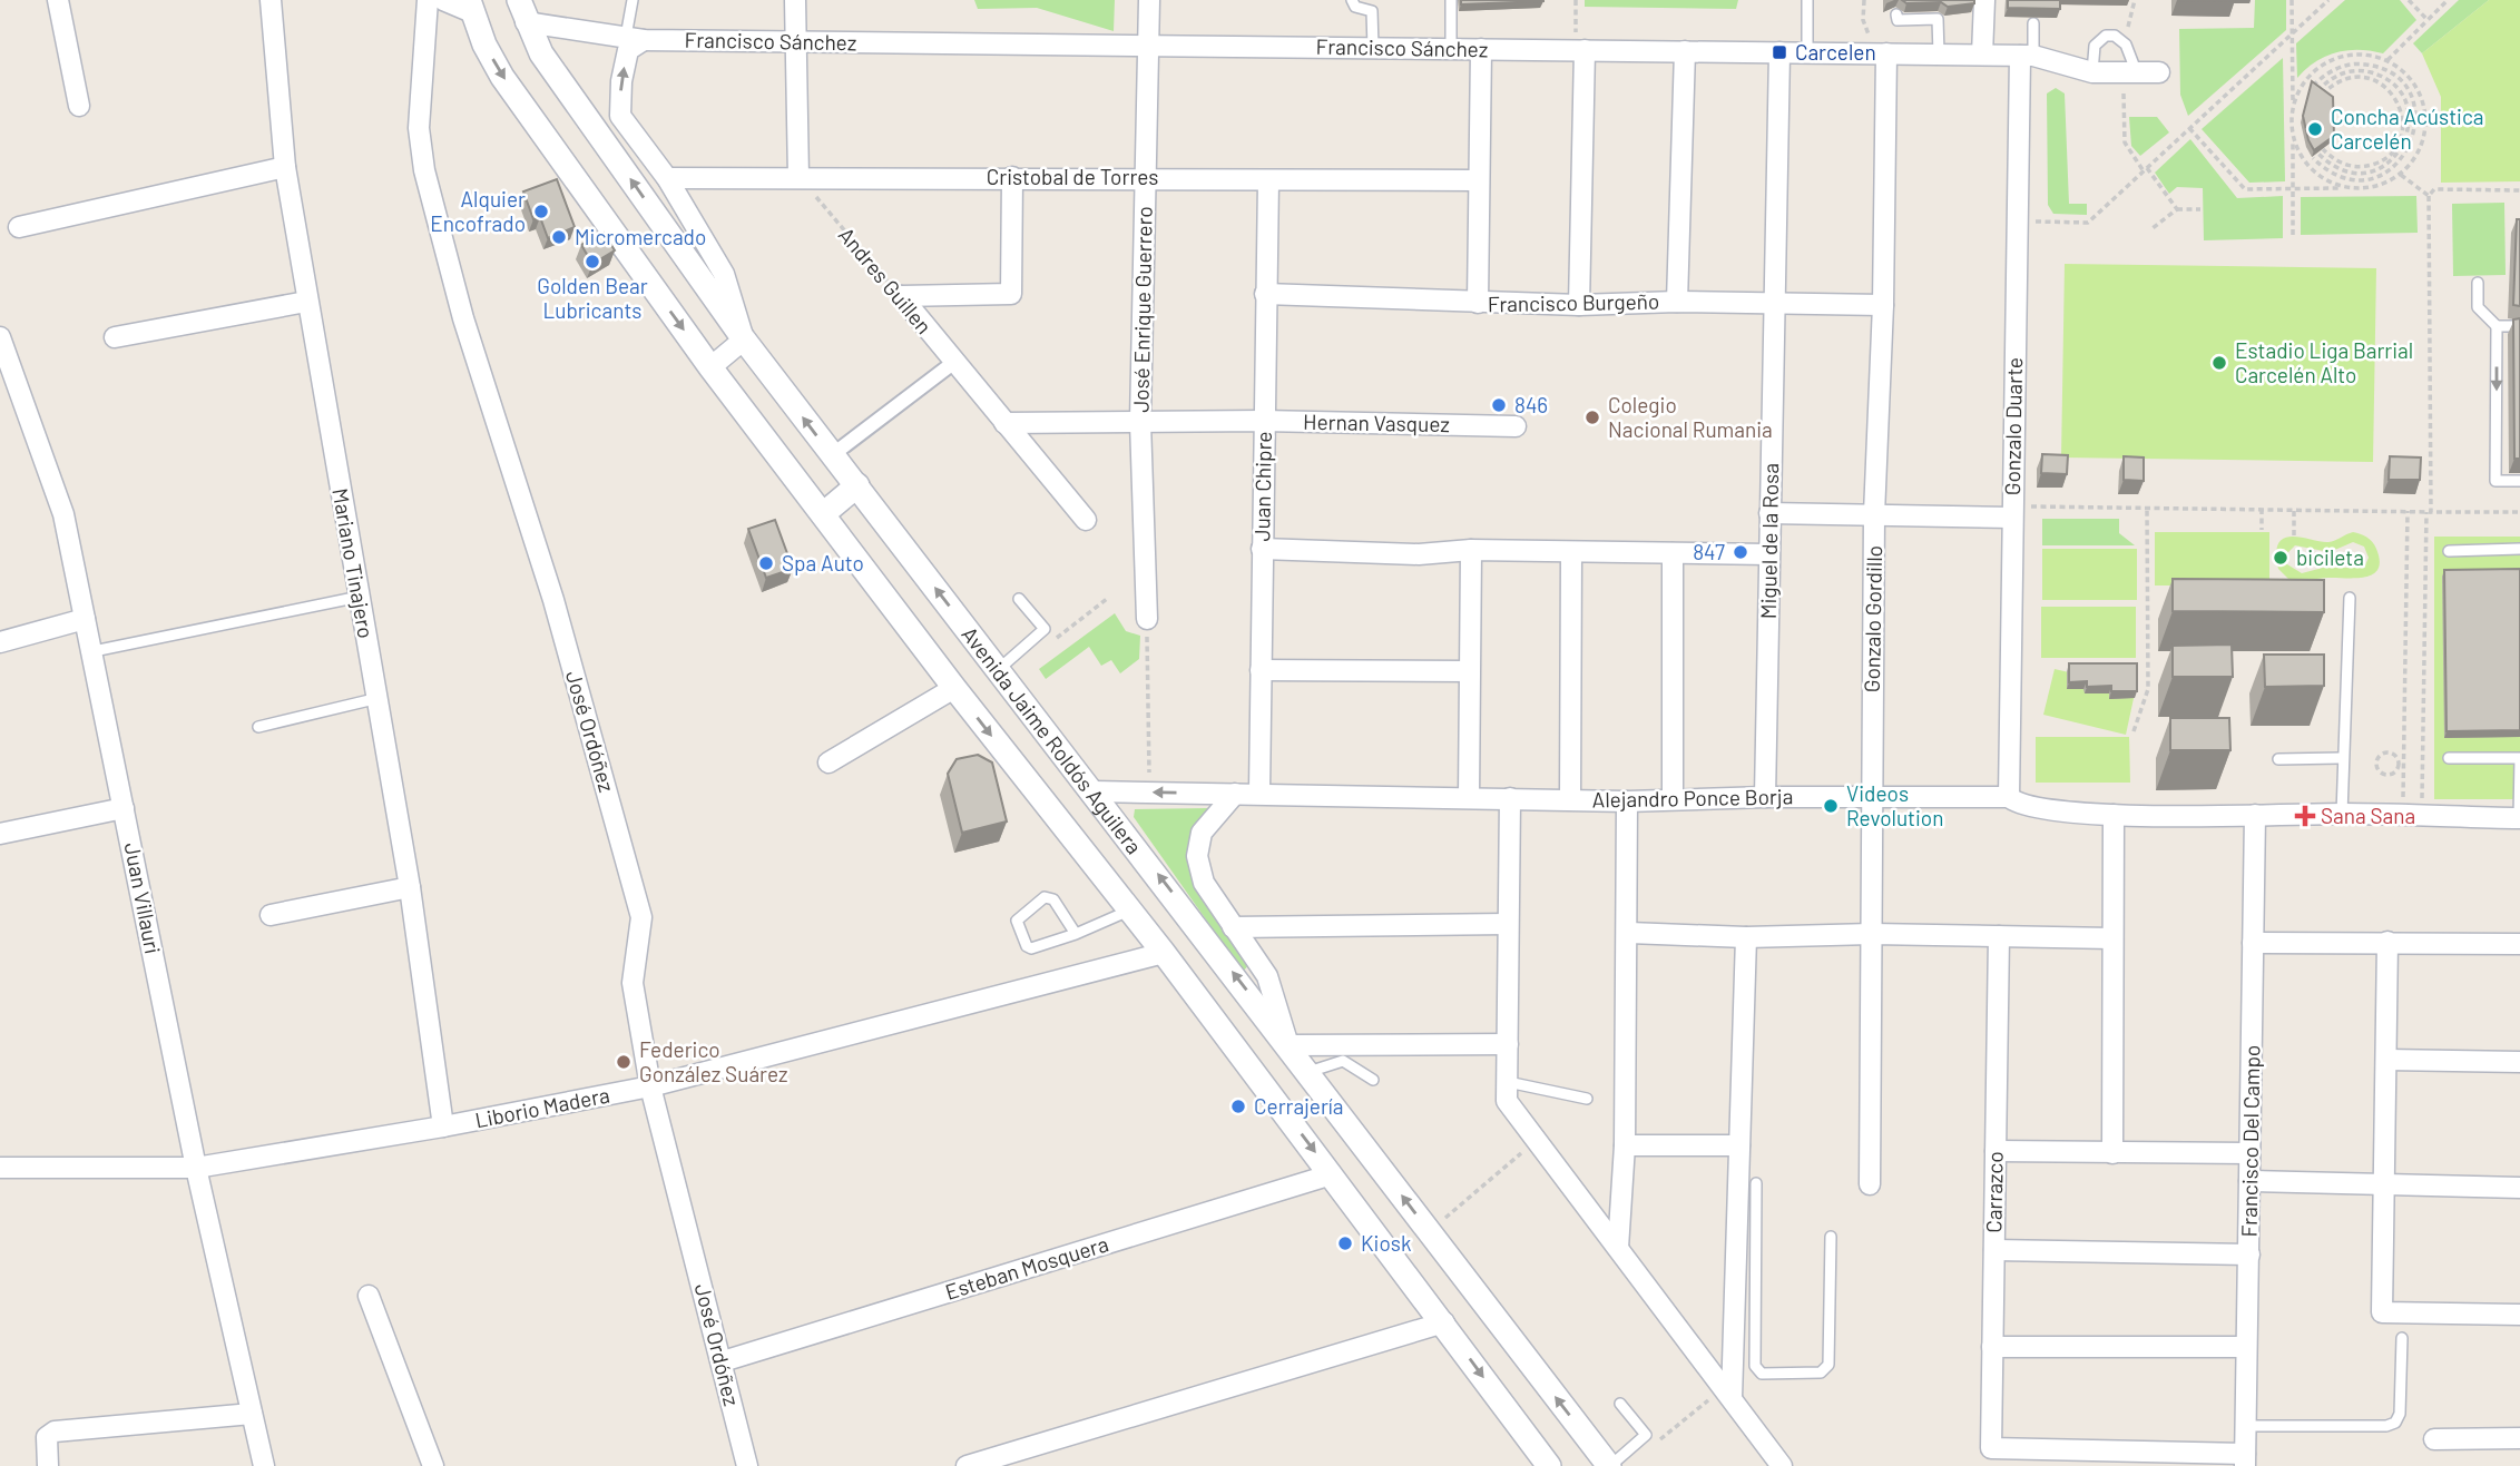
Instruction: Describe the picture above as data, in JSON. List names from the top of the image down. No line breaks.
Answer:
{"streets":{"street":["Francisco Sánchez","Cristobal de Torres","Andres Guillen","Francisco Burgeño","José Enrique Guerrero","Hernan Vasquez","Gonzalo Duarte","Juan Chipre","Miguel de la Rosa","Mariano Tinajero","Gonzalo Gordillo","José Ordóñez","Avenida Jaime Roldós Aguilera","Alejandro Ponce Borja","Juan Villauri","Liborio Madera","Francisco Del Campo","Carrazco","Esteban Mosquera"]},"crossings":[["Francisco Sánchez","José Enrique Guerrero"],["Francisco Sánchez","Gonzalo Duarte"],["Francisco Sánchez","Miguel de la Rosa"],["Francisco Sánchez","Gonzalo Gordillo"],["Francisco Sánchez","Avenida Jaime Roldós Aguilera"],["Cristobal de Torres","Andres Guillen"],["Cristobal de Torres","José Enrique Guerrero"],["Cristobal de Torres","Juan Chipre"],["Andres Guillen","Hernan Vasquez"],["Francisco Burgeño","Juan Chipre"],["Francisco Burgeño","Miguel de la Rosa"],["Francisco Burgeño","Gonzalo Gordillo"],["José Enrique Guerrero","Hernan Vasquez"],["Hernan Vasquez","Juan Chipre"],["Gonzalo Duarte","Alejandro Ponce Borja"],["Juan Chipre","Alejandro Ponce Borja"],["Miguel de la Rosa","Alejandro Ponce Borja"],["Mariano Tinajero","Liborio Madera"],["Gonzalo Gordillo","Alejandro Ponce Borja"],["José Ordóñez","Liborio Madera"],["José Ordóñez","Esteban Mosquera"],["Avenida Jaime Roldós Aguilera","Alejandro Ponce Borja"],["Alejandro Ponce Borja","Francisco Del Campo"],["Juan Villauri","Liborio Madera"],["Francisco Del Campo","Carrazco"]],"places":{"transit":["Carcelen"],"other":["Concha Acústica Carcelén","Alquier Encofrado","Micromercado","Golden Bear Lubricants","Estadio Liga Barrial Carcelén Alto","846","Colegio Nacional Rumania","847","bicileta","Spa Auto","Videos Revolution","Federico González Suárez","Cerrajería","Kiosk"],"health":["Sana Sana"]}}
